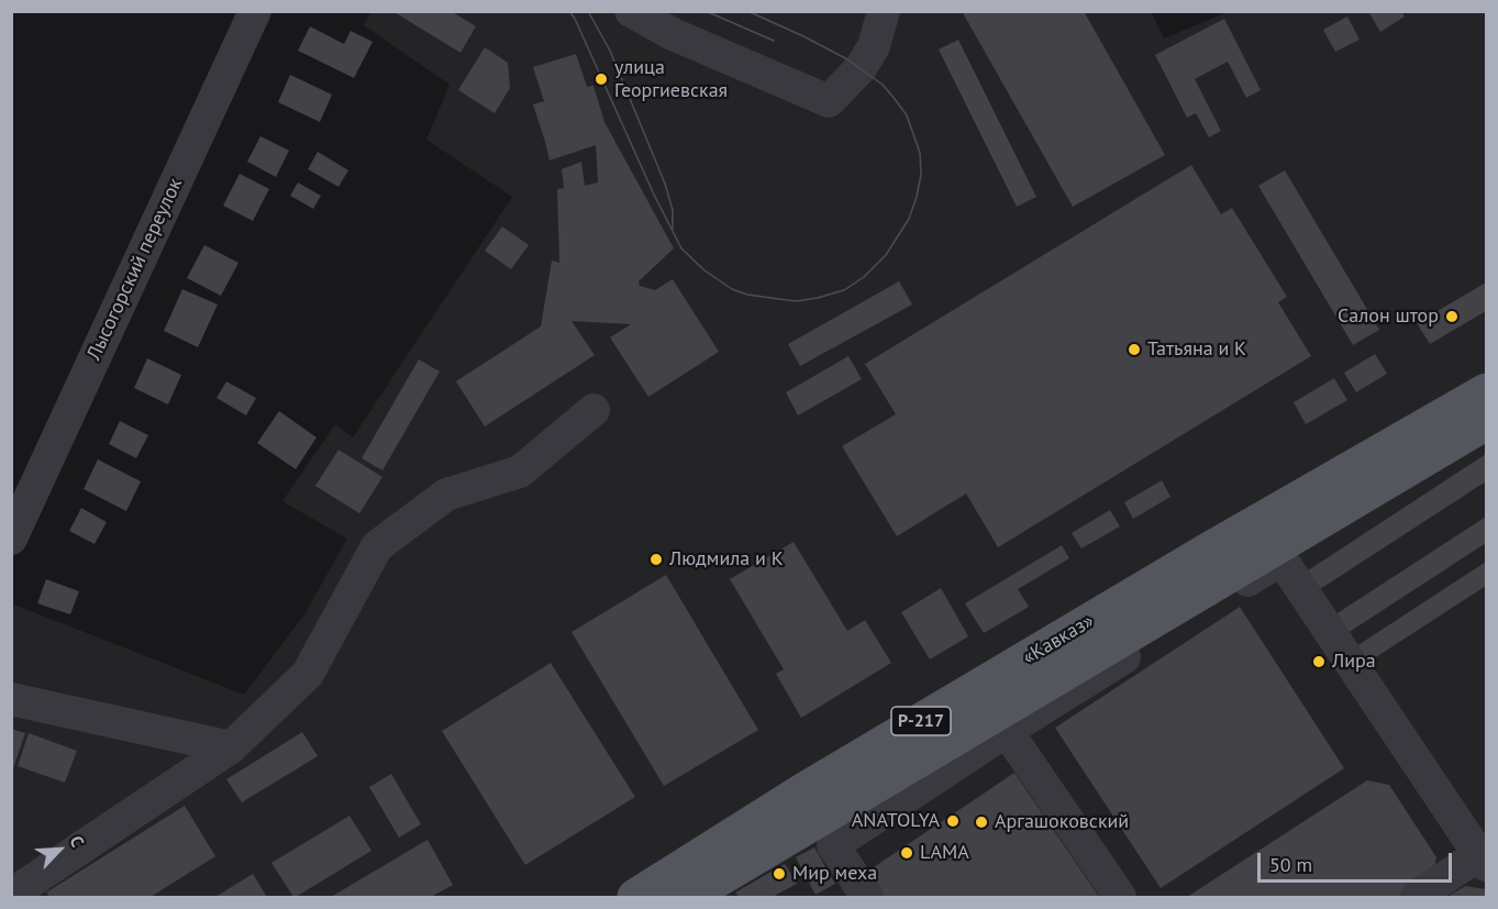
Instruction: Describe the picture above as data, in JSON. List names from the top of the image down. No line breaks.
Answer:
{"streets":{"main road":["«Кавказ»","Р-217"],"street":["Лысогорский переулок"]},"places":["улица Георгиевская","Салон штор","Татьяна и К","Людмила и К","Лира","ANATOLYA","Аргашоковский","LAMA","Мир меха"],"scale_bar":"50 m","north":"top right"}
